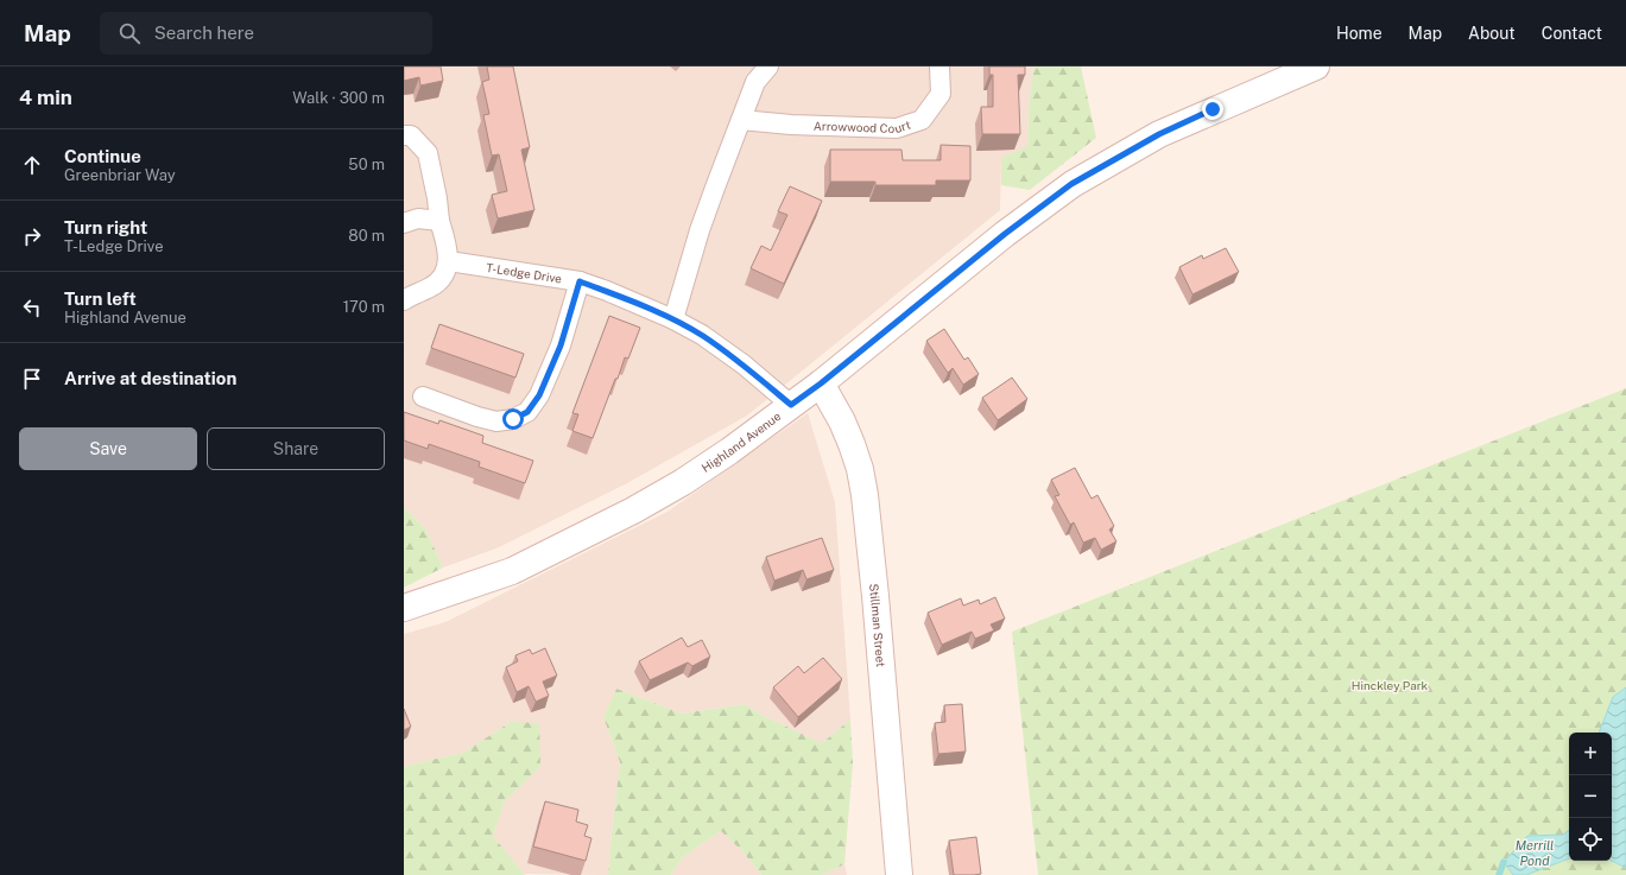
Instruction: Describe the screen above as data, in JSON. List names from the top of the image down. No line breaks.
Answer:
{"streets":{"street":["Arrowwood Court","T-Ledge Drive","Highland Avenue","Stillman Street"]},"crossings":[["T-Ledge Drive","Highland Avenue"],["Highland Avenue","Stillman Street"]],"water":["Merrill Pond"],"parks":["Hinckley Park"],"page":{"header":"Map","search":"Search here","nav":["Home","Map","About","Contact"],"heading":["4 min","Walk · 300 m"],"list":[["Continue","Greenbriar Way","50 m"],["Turn right","T-Ledge Drive","80 m"],["Turn left","Highland Avenue","170 m"],"Arrive at destination"],"buttons":["Save","Share"],"map_buttons":["+","−"]}}
